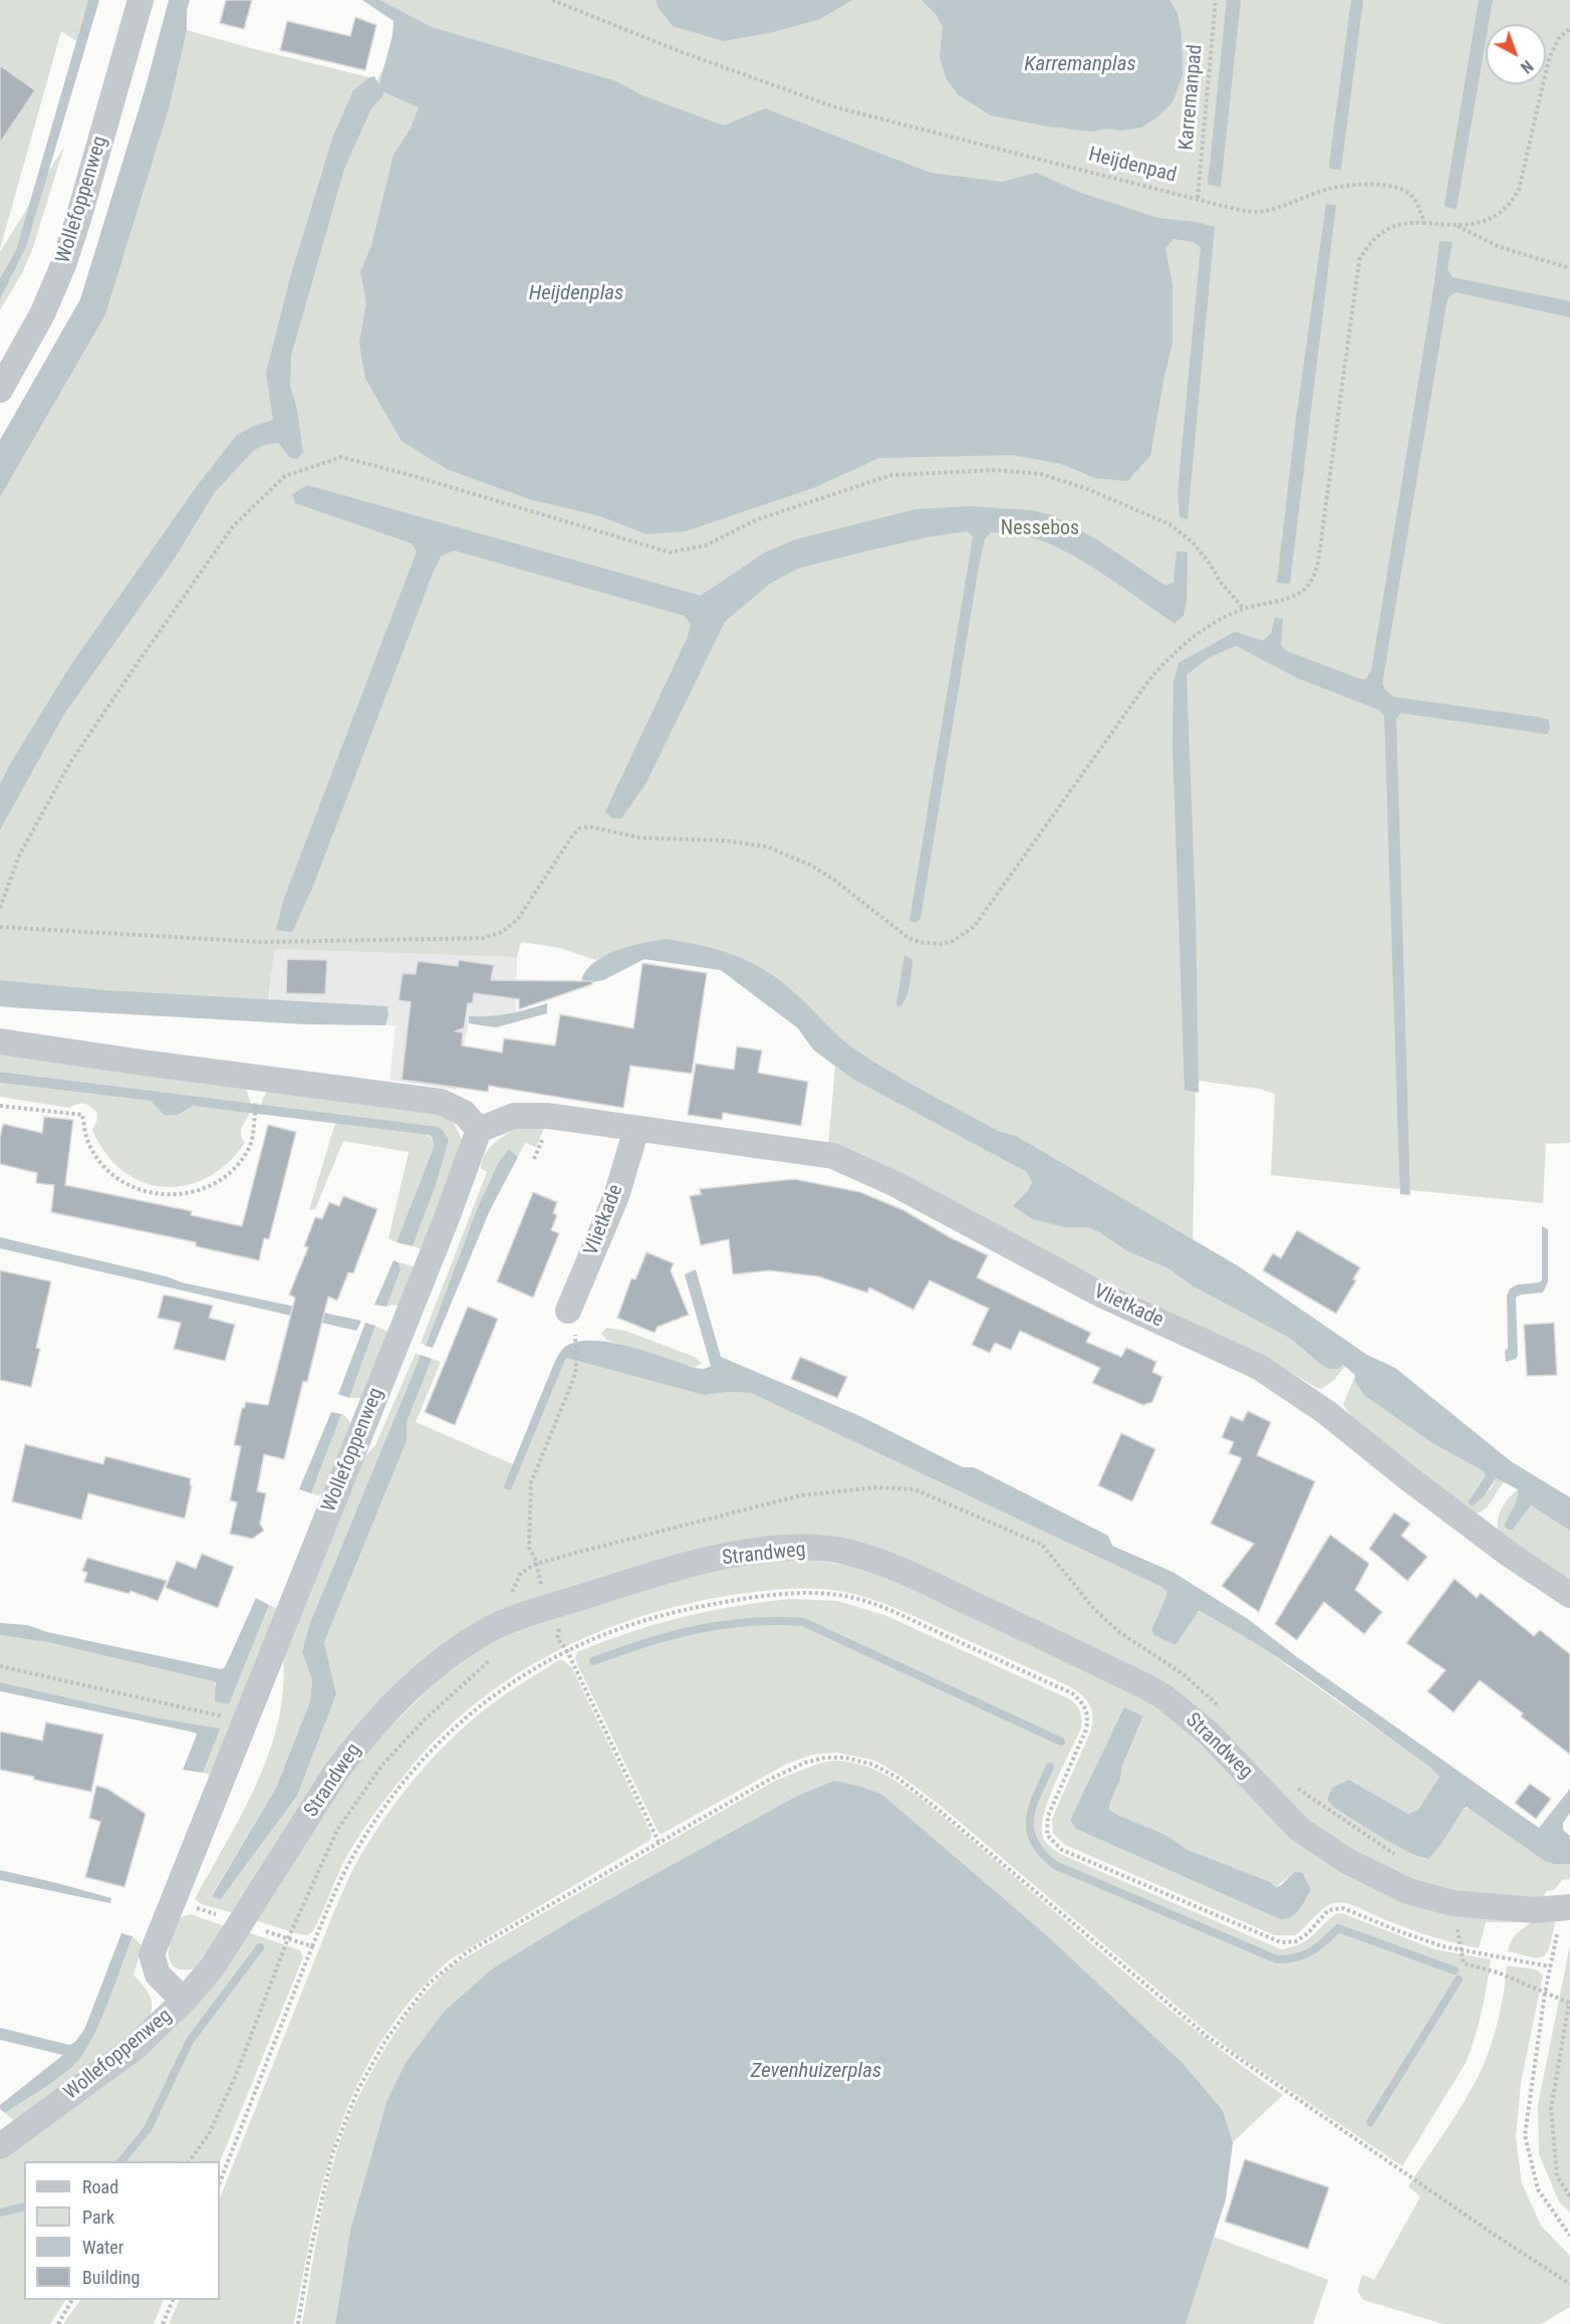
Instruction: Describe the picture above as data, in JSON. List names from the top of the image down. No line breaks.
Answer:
{"streets":{"street":["Wollefoppenweg","Vlietkade","Strandweg"],"path":["Karremanpad","Heijdenpad"]},"crossings":[["Karremanpad","Heijdenpad"],["Wollefoppenweg","Vlietkade"],["Wollefoppenweg","Strandweg"]],"water":["Karremanplas","Heijdenplas","Zevenhuizerplas"],"parks":["Nessebos"],"legend":["Road","Park","Water","Building"],"north":"bottom right"}
